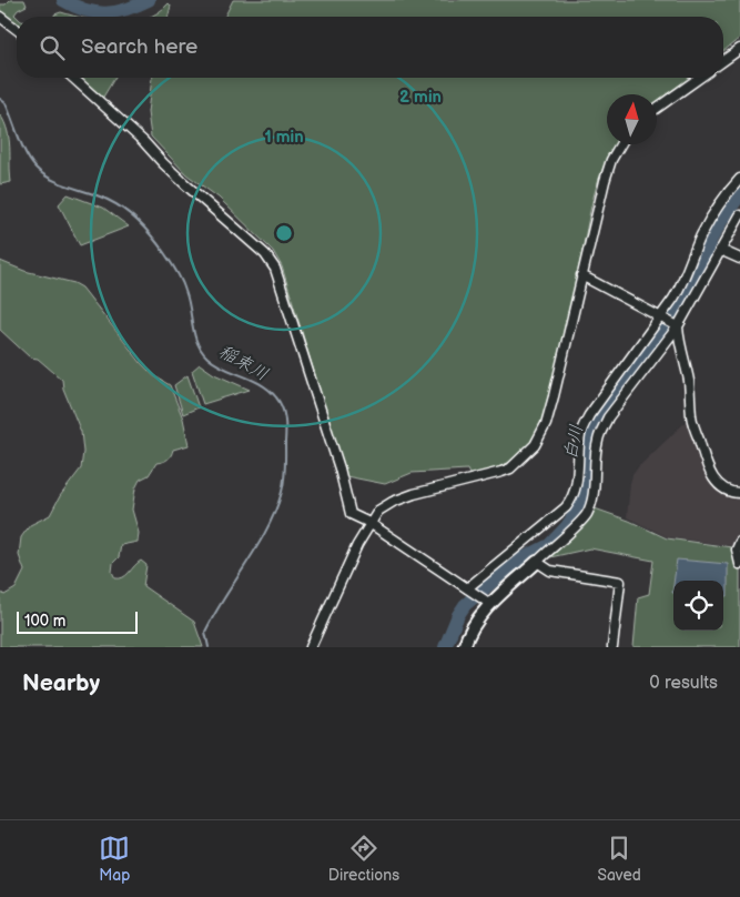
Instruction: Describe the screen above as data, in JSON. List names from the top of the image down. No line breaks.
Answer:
{"water":["稲束川","白川"],"scale_bar":"100 m","north":"top","page":{"search":"Search here","scale":"100 m","heading":["Nearby","0 results"],"nav":["Map","Directions","Saved"]},"rings":["2 min","1 min"]}
